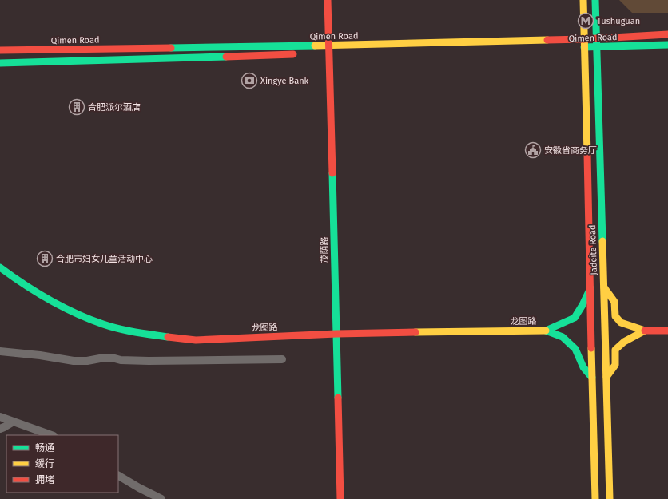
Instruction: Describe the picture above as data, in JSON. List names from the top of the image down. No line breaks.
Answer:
{"streets":{"main road":["Qimen Road","茂荫路","Jadeite Road","龙图路"]},"crossings":[["Qimen Road","茂荫路"],["Qimen Road","Jadeite Road"],["茂荫路","龙图路"]],"places":{"metro station":["Tushuguan"],"bank":["Xingye Bank"],"building":["合肥派尔酒店","合肥市妇女儿童活动中心"],"public building":["安徽省商务厅"]},"legend":["畅通","缓行","拥堵"]}
